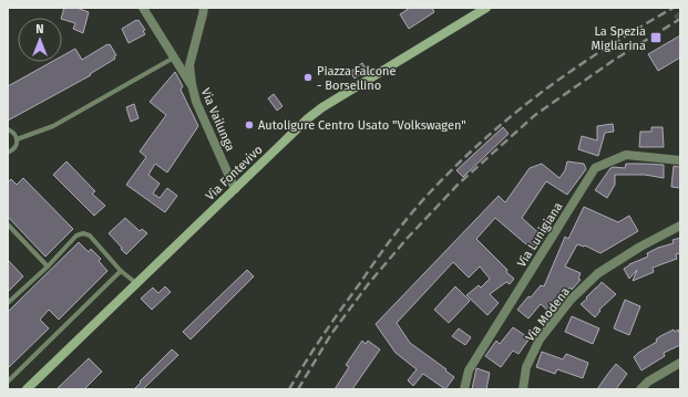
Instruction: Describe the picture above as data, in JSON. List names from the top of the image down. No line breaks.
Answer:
{"streets":{"street":["Via Vailunga","Via Fontevivo","Via Lunigiana","Via Modena"]},"crossings":[["Via Vailunga","Via Fontevivo"]],"places":{"transit":["La Spezia Migliarina"],"other":["Piazza Falcone - Borsellino","Autoligure Centro Usato \"Volkswagen\""]},"north":"top"}
